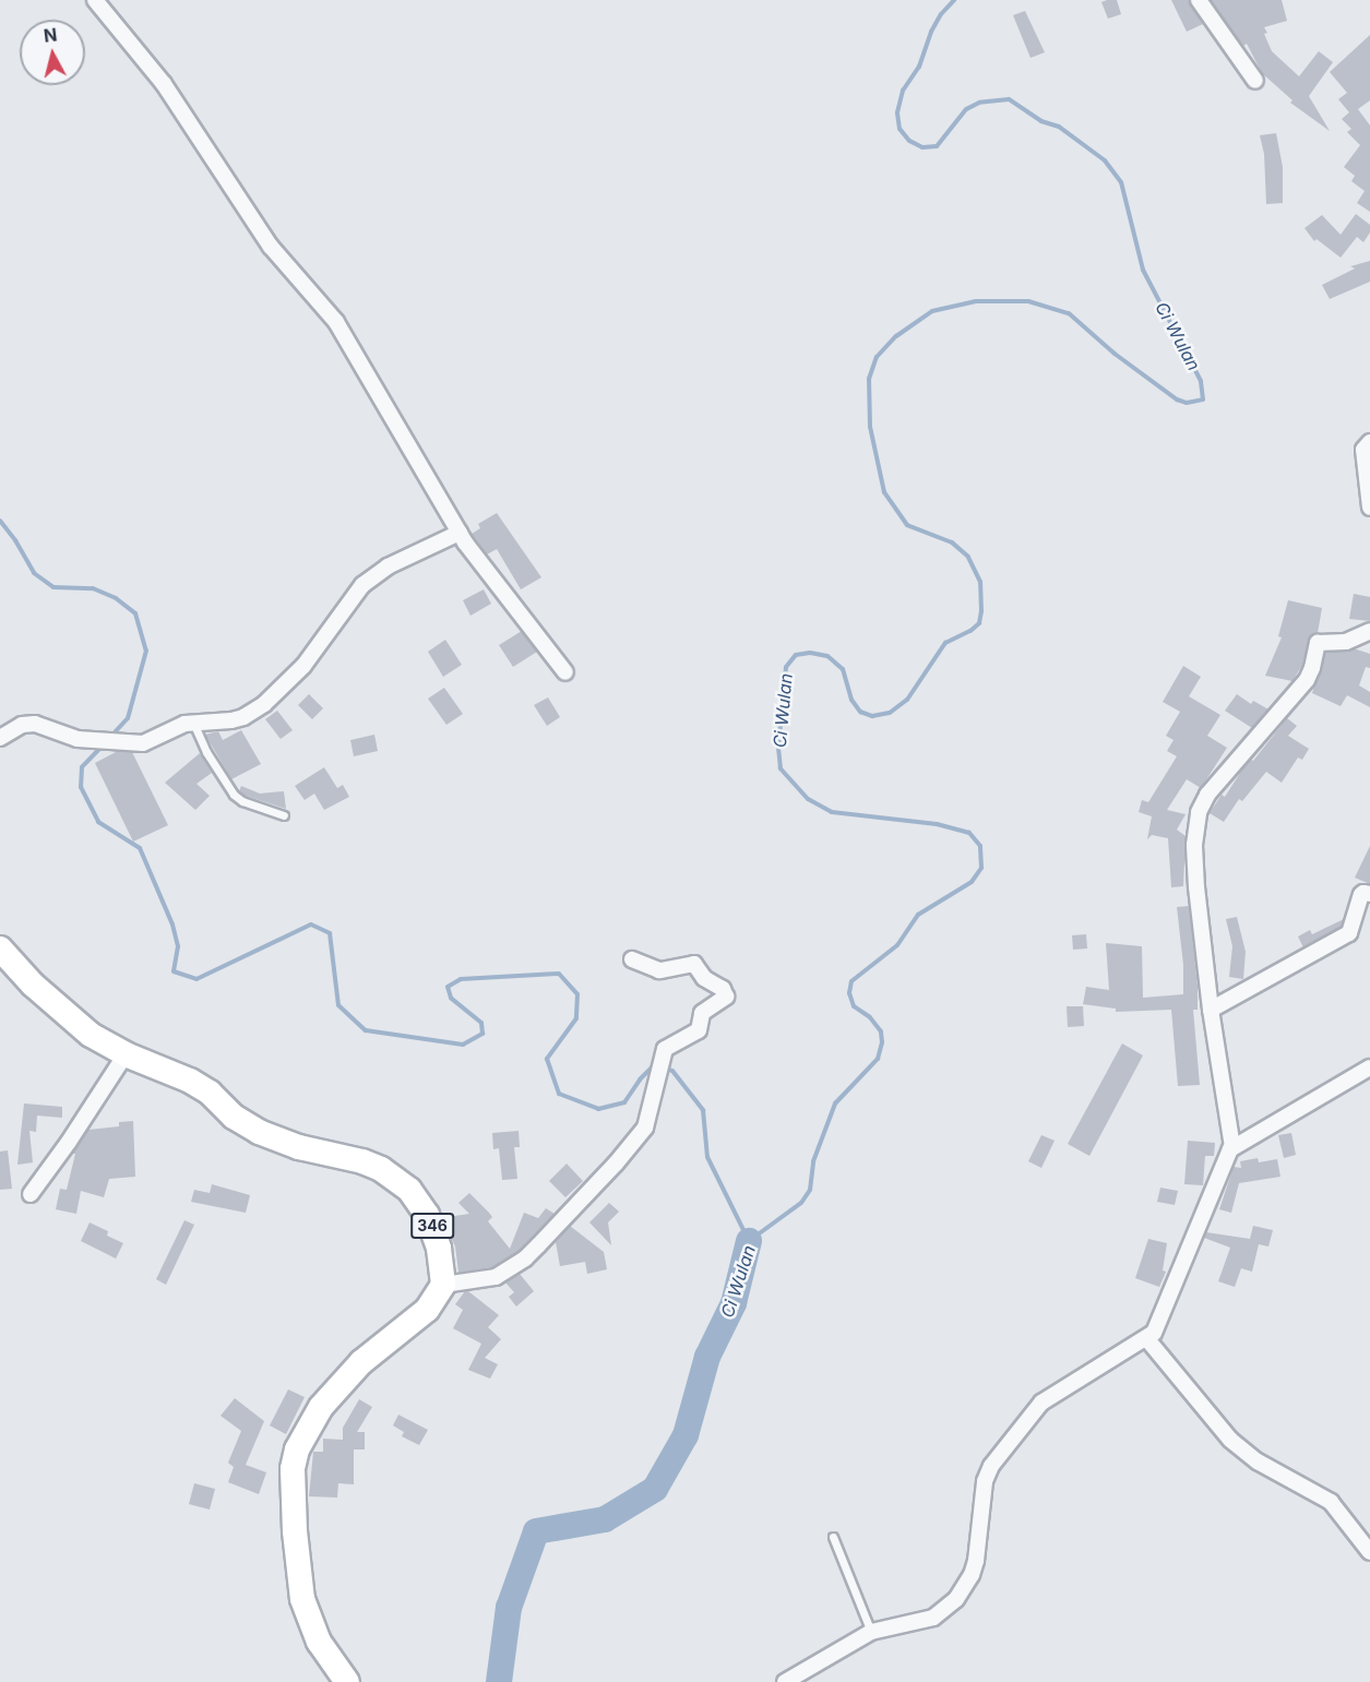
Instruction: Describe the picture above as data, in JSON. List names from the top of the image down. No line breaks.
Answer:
{"streets":{"main road":["346"]},"water":["Ci Wulan"],"north":"top"}
